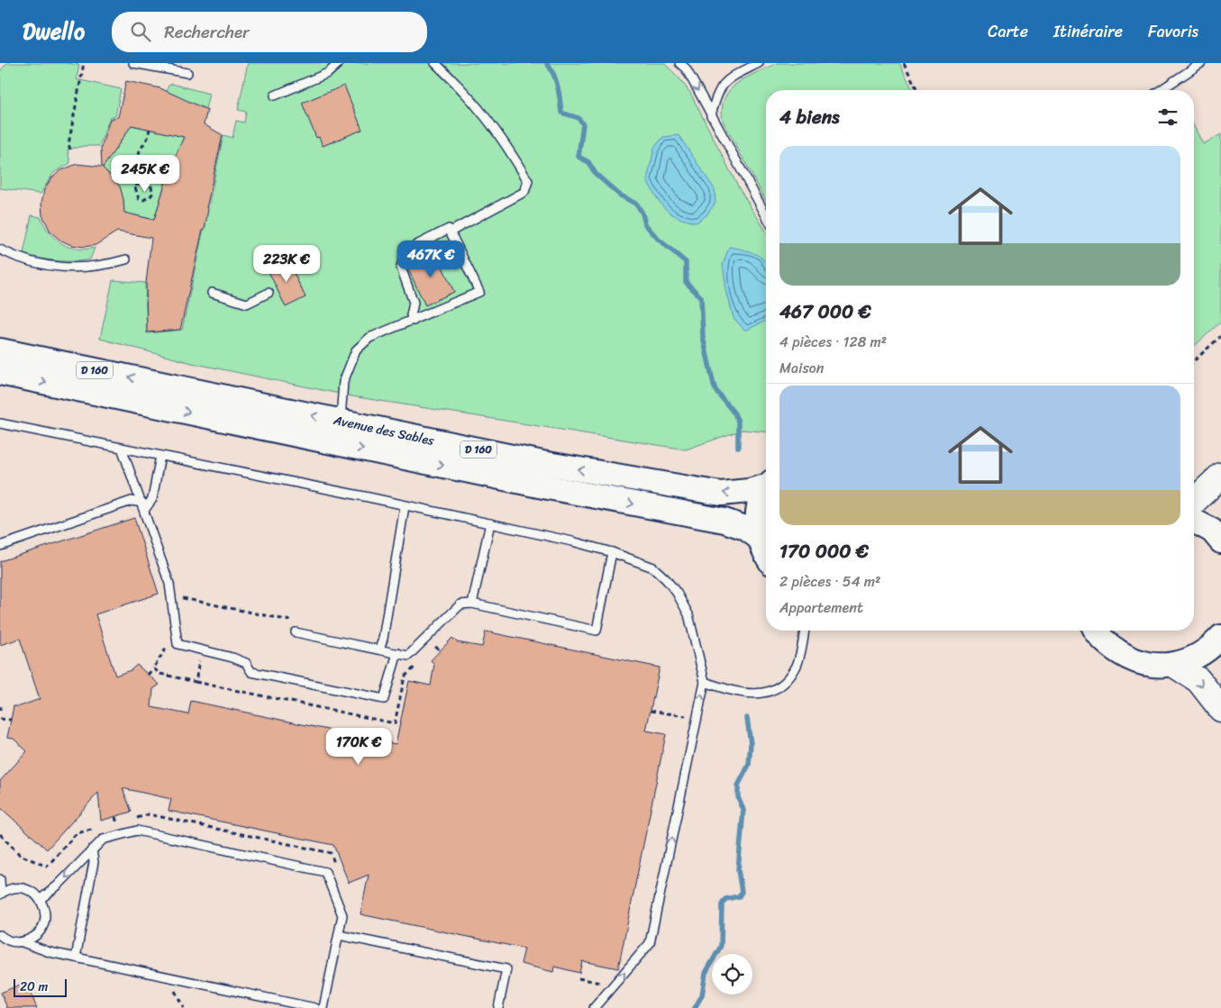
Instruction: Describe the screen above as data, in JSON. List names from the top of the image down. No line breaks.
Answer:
{"streets":{"main road":["D 160","Avenue des Sables"]},"scale_bar":"20 m","page":{"header":"Dwello","search":"Rechercher","nav":["Carte","Itinéraire","Favoris"],"heading":"4 biens","list":[{"name":"467 000 €","note":"4 pièces · 128 m² · Maison"},{"name":"170 000 €","note":"2 pièces · 54 m² · Appartement"}],"price":["245K €","467K €","223K €","170K €"],"scale":"20 m"}}
